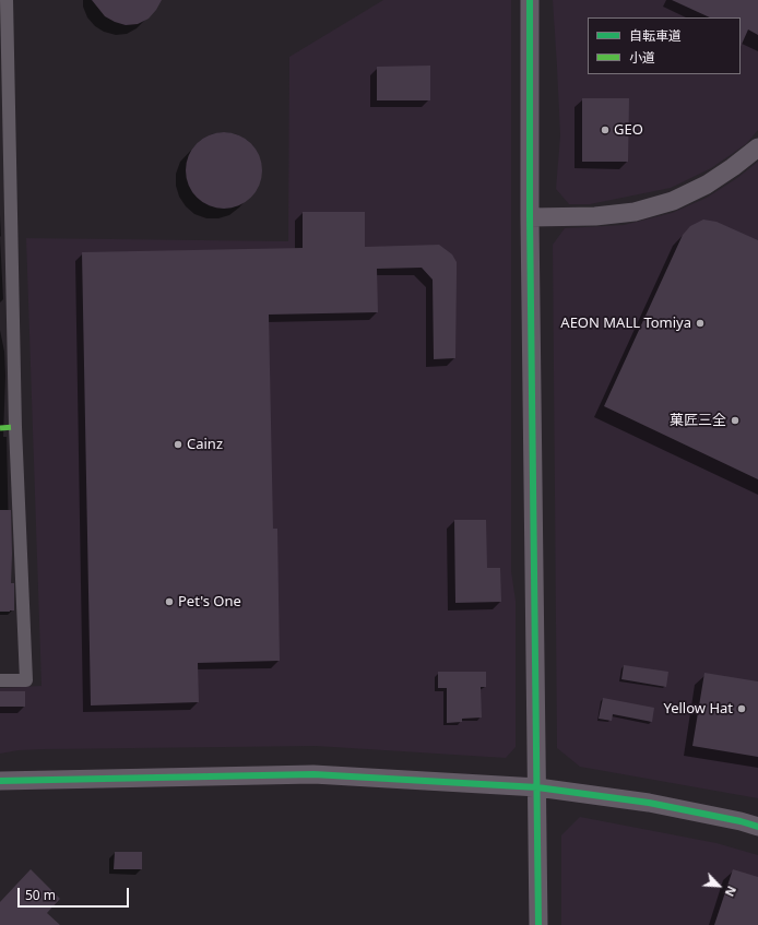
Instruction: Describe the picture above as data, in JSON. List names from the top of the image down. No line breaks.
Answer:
{"places":["GEO","AEON MALL Tomiya","菓匠三全","Cainz","Pet's One","Yellow Hat"],"legend":["自転車道","小道"],"scale_bar":"50 m","north":"bottom right"}
